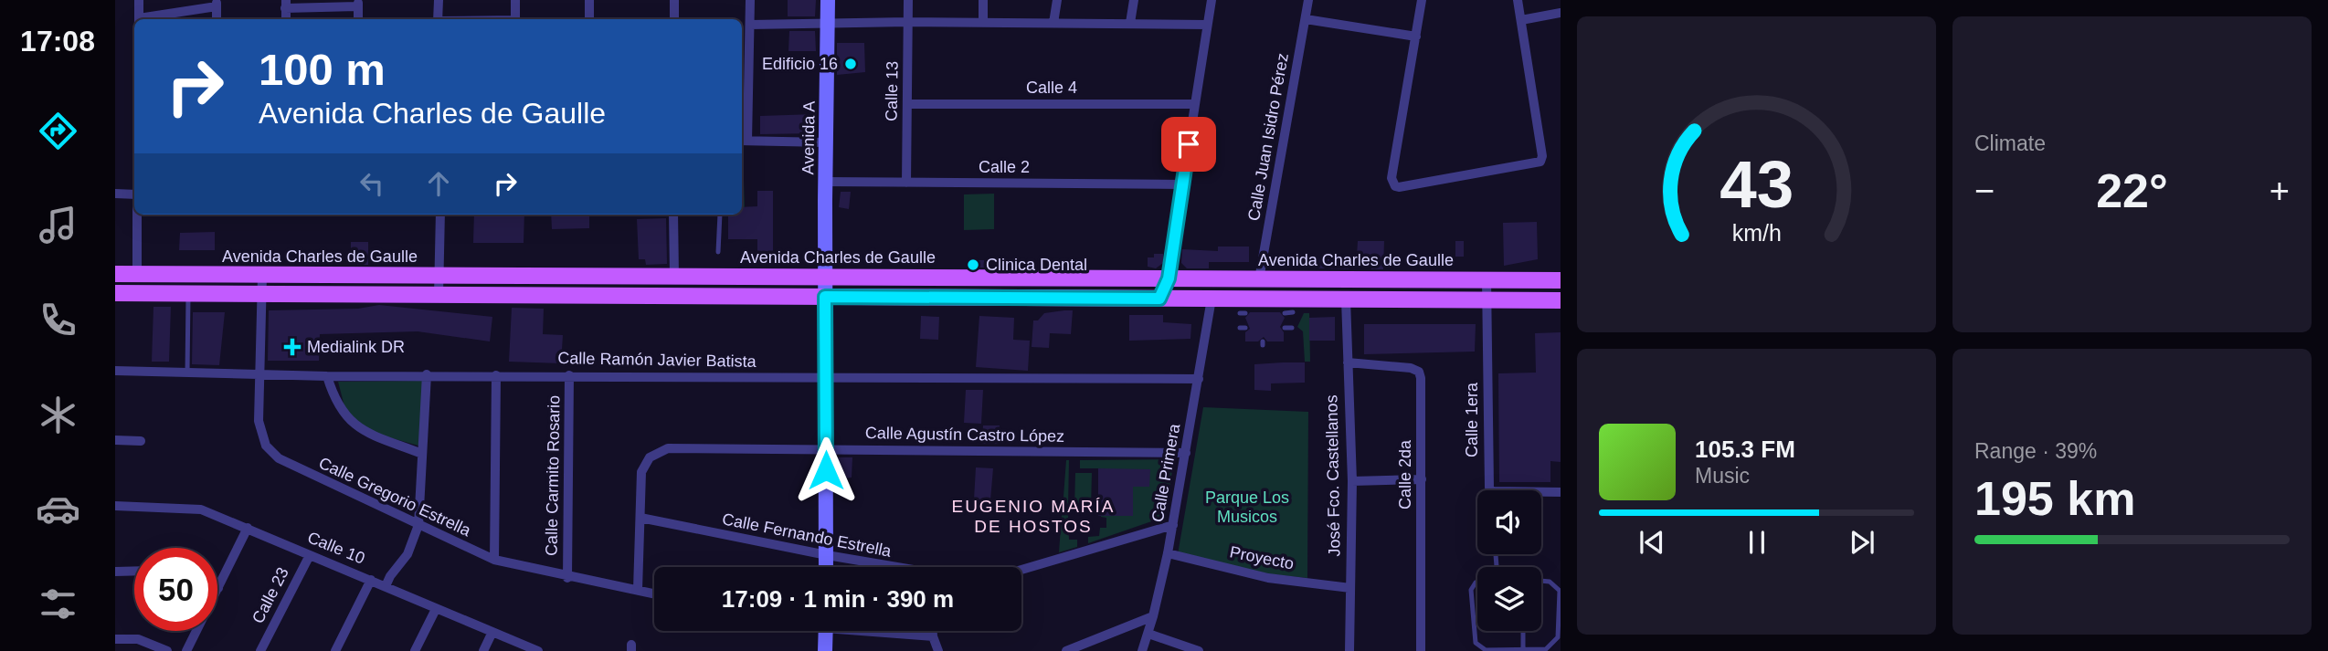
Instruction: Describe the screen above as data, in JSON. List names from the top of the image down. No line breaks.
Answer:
{"streets":{"main road":["Avenida A","Avenida Charles de Gaulle"],"street":["Calle 4","Calle 13","Calle Juan Isidro Pérez","Calle 2","Calle Ramón Javier Batista","Calle 1era","Calle Agustín Castro López","Calle Primera","Calle 2da","Calle Carmito Rosario","José Fco. Castellanos","Calle Gregorio Estrella","Calle Fernando Estrella","Calle 10","Proyecto","Calle 23"]},"crossings":[["Calle 4","Calle 13"],["Calle 13","Calle 2"],["Calle Juan Isidro Pérez","Avenida Charles de Gaulle"],["Avenida A","Calle 2"],["Avenida A","Avenida Charles de Gaulle"],["Avenida A","Calle Ramón Javier Batista"],["Avenida A","Calle Agustín Castro López"],["Avenida A","Calle Fernando Estrella"],["Avenida Charles de Gaulle","Calle 1era"],["Avenida Charles de Gaulle","Calle Gregorio Estrella"],["Calle Ramón Javier Batista","Calle Primera"],["Calle Ramón Javier Batista","Calle Carmito Rosario"],["Calle Ramón Javier Batista","Calle Gregorio Estrella"],["Calle Agustín Castro López","Calle Primera"],["Calle Agustín Castro López","Calle Gregorio Estrella"],["Calle Agustín Castro López","Calle Fernando Estrella"],["Calle Primera","Proyecto"],["Calle 2da","José Fco. Castellanos"],["Calle Carmito Rosario","Calle Gregorio Estrella"],["José Fco. Castellanos","Proyecto"],["Calle 10","Calle 23"]],"districts":["EUGENIO MARÍA DE HOSTOS"],"parks":["Parque Los Musicos"],"places":{"other":["Edificio 16","Clinica Dental"],"health":["Medialink DR"]},"page":{"tabs":"17:08","tile":["Climate",["Range · 39%","195 km"]],"turn":["100 m","Avenida Charles de Gaulle"],"heat":["−","22°","+"],"song":["105.3 FM","Music"],"limit":"50","trip":"17:09 · 1 min · 390 m","gauge":["43","km/h"]}}
